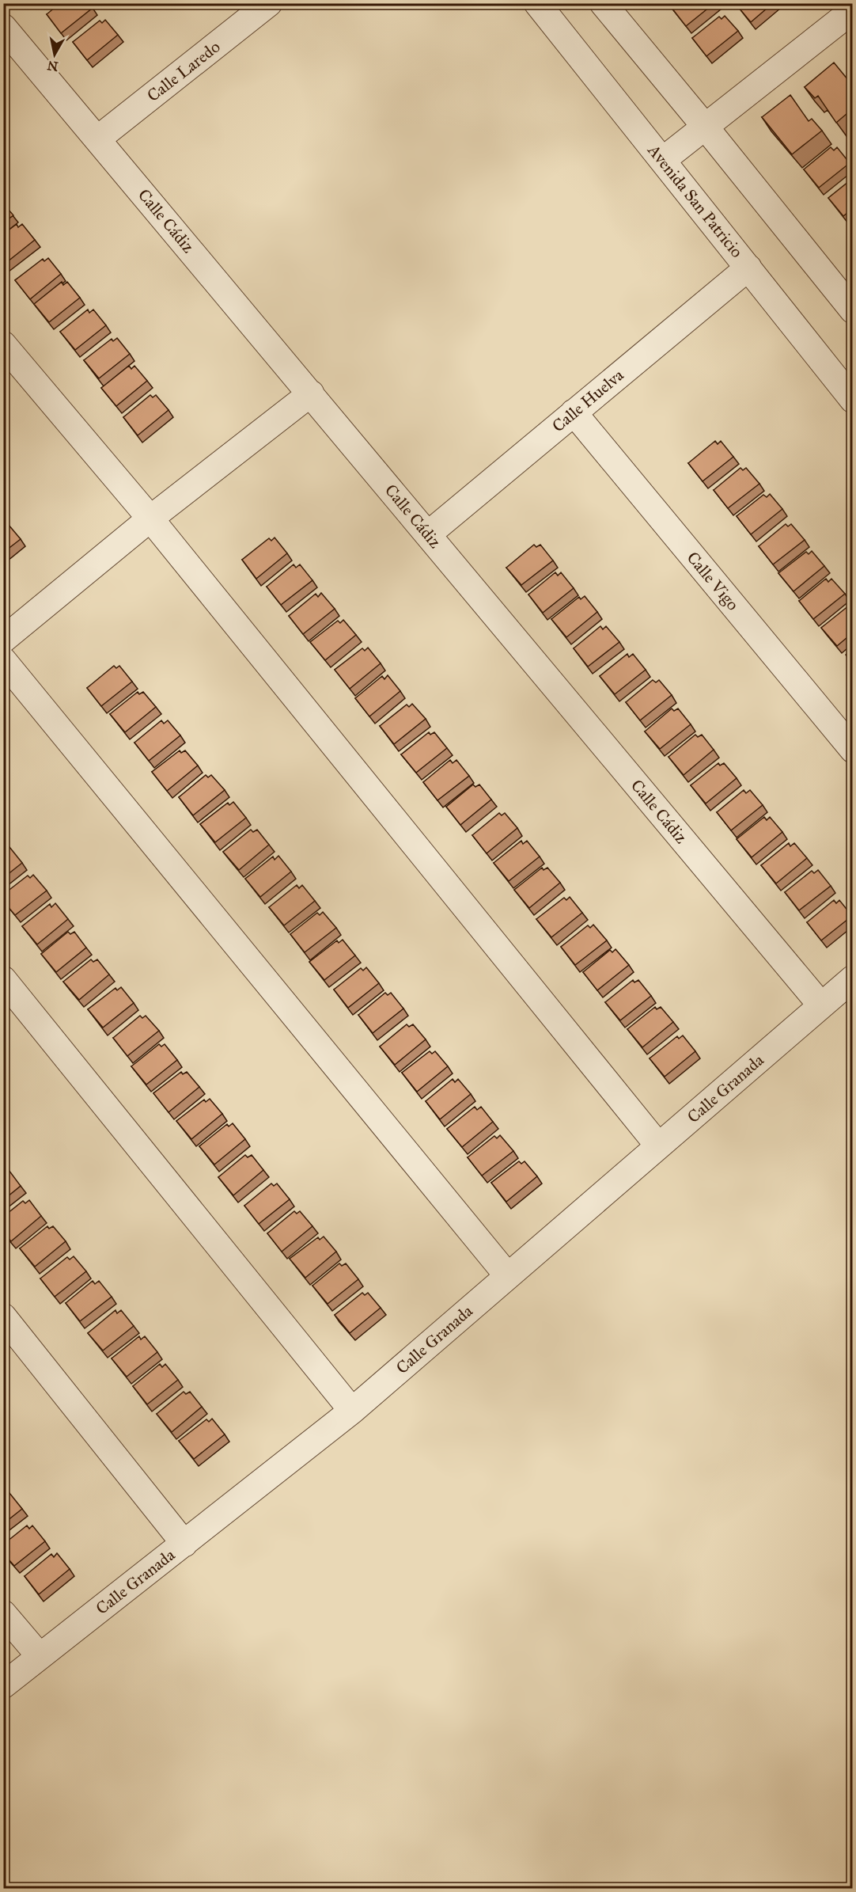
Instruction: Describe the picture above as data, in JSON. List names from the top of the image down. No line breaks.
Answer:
{"streets":{"street":["Calle Laredo","Avenida San Patricio","Calle Cádiz","Calle Huelva","Calle Vigo","Calle Granada"]},"crossings":[["Calle Laredo","Calle Cádiz"],["Avenida San Patricio","Calle Huelva"],["Calle Cádiz","Calle Huelva"],["Calle Cádiz","Calle Granada"],["Calle Huelva","Calle Vigo"]],"north":"bottom"}
